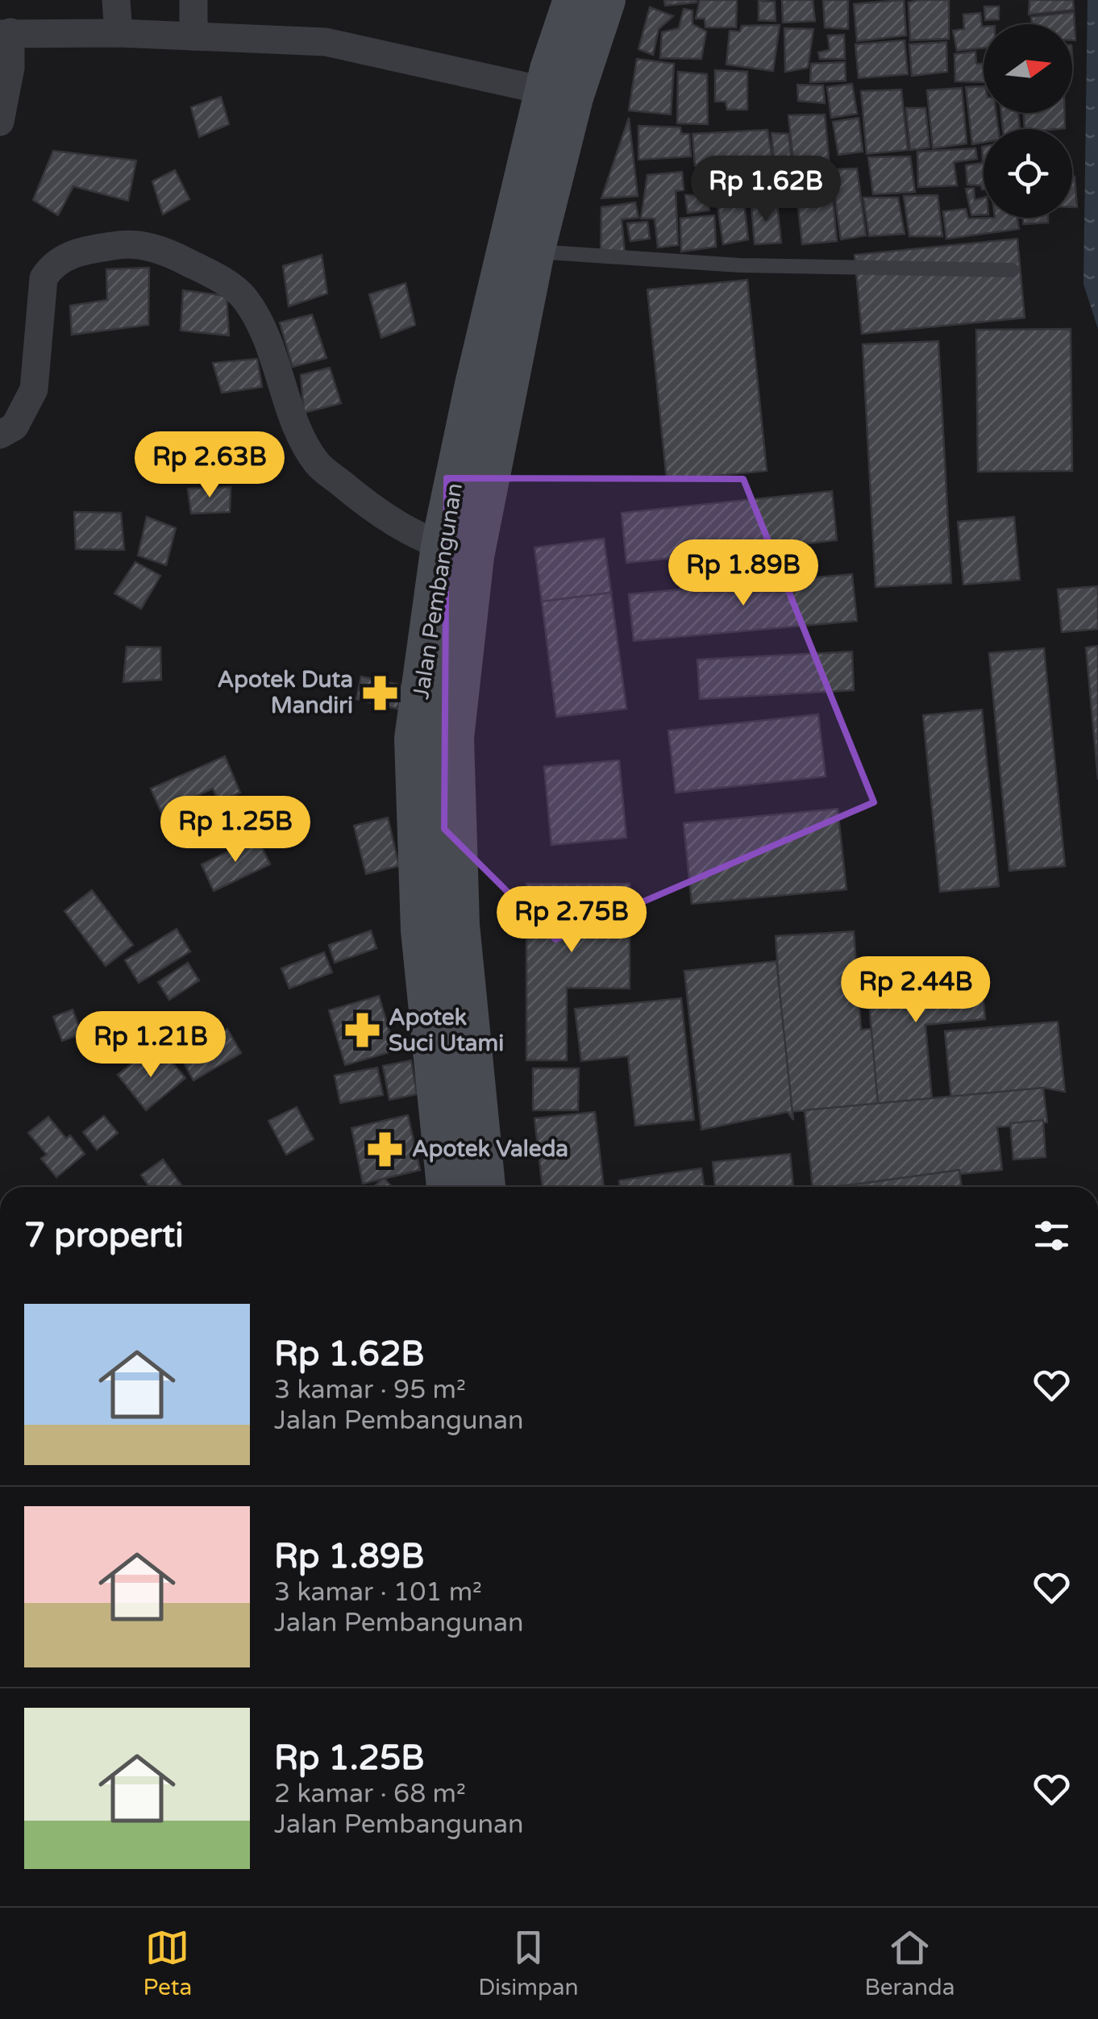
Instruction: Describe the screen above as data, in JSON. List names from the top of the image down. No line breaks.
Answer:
{"streets":{"main road":["Jalan Pembangunan"]},"places":{"pharmacy":["Apotek Duta Mandiri","Apotek Suci Utami","Apotek Valeda"]},"north":"right","page":{"price":["Rp 1.62B","Rp 2.63B","Rp 1.89B","Rp 1.25B","Rp 2.75B","Rp 2.44B","Rp 1.21B"],"heading":"7 properti","list":[{"name":"Rp 1.62B","note":"3 kamar · 95 m² · Jalan Pembangunan"},{"name":"Rp 1.89B","note":"3 kamar · 101 m² · Jalan Pembangunan"},{"name":"Rp 1.25B","note":"2 kamar · 68 m² · Jalan Pembangunan"}],"tabs":["Peta","Disimpan","Beranda"]}}
